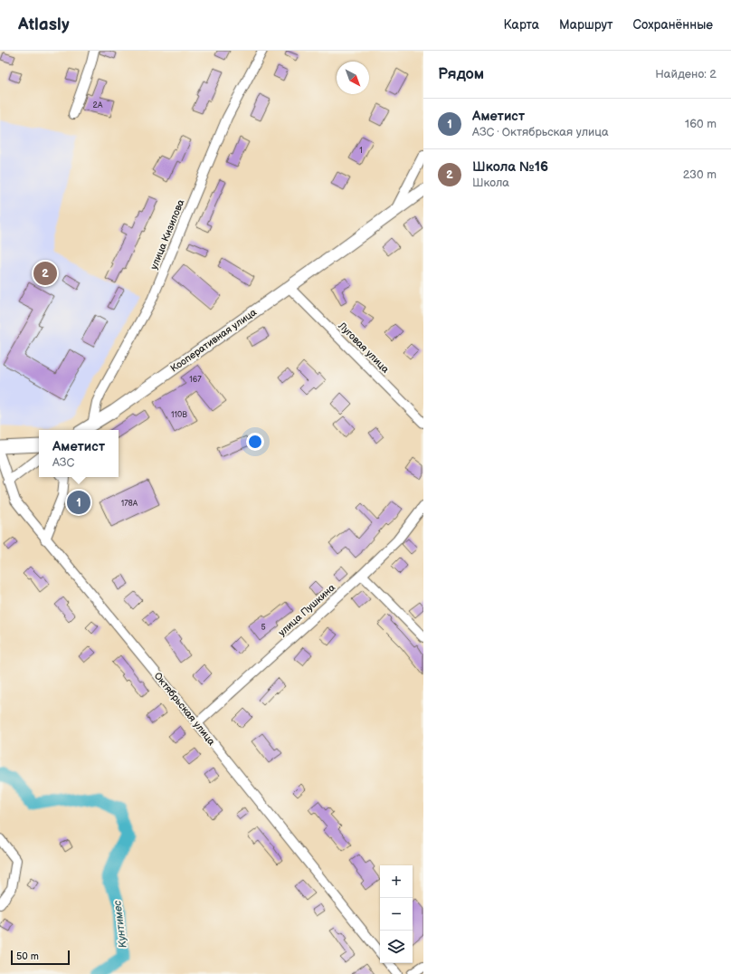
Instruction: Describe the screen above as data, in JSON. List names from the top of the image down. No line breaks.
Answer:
{"streets":{"main road":["Кооперативная улица"],"street":["улица Кизилова","Луговая улица","улица Пушкина","Октябрьская улица"]},"crossings":[["улица Кизилова","Кооперативная улица"],["Кооперативная улица","Луговая улица"],["улица Пушкина","Октябрьская улица"]],"water":["Кунтимес"],"house_numbers":["2А","1","167","110В","178А","5"],"scale_bar":"50 m","north":"bottom right","page":{"header":"Atlasly","nav":["Карта","Маршрут","Сохранённые"],"heading":["Рядом","Найдено: 2"],"list":[{"mark":"1","name":"Аметист","note":"АЗС · Октябрьская улица","value":"160 m"},{"mark":"2","name":"Школа №16","note":"Школа","value":"230 m"}],"pins":["2","1"],"popup":["Аметист","АЗС"],"map_buttons":["+","−"],"scale":"50 m"}}
